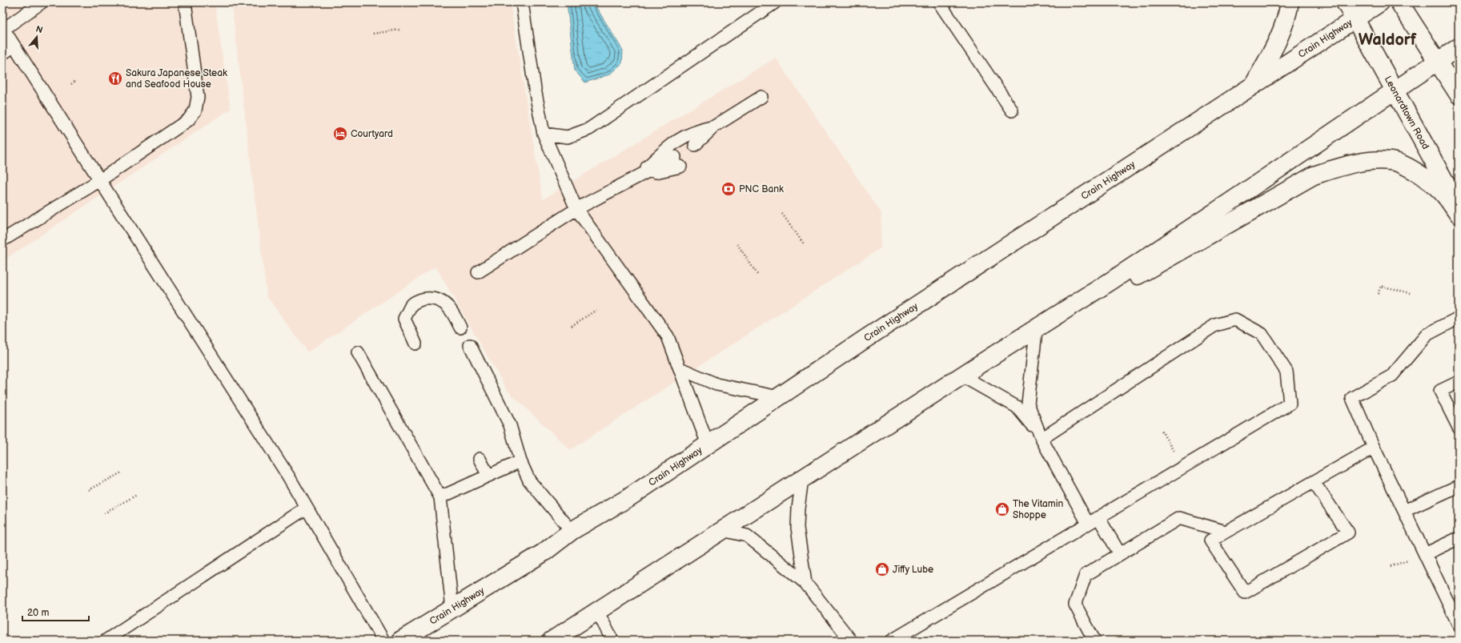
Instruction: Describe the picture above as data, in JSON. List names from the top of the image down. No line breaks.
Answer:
{"streets":{"highway":["Crain Highway","Leonardtown Road"]},"crossings":[["Crain Highway","Leonardtown Road"]],"districts":["Waldorf"],"places":{"restaurant":["Sakura Japanese Steak and Seafood House"],"hotel":["Courtyard"],"bank":["PNC Bank"],"shop":["The Vitamin Shoppe","Jiffy Lube"]},"scale_bar":"20 m","north":"top"}
